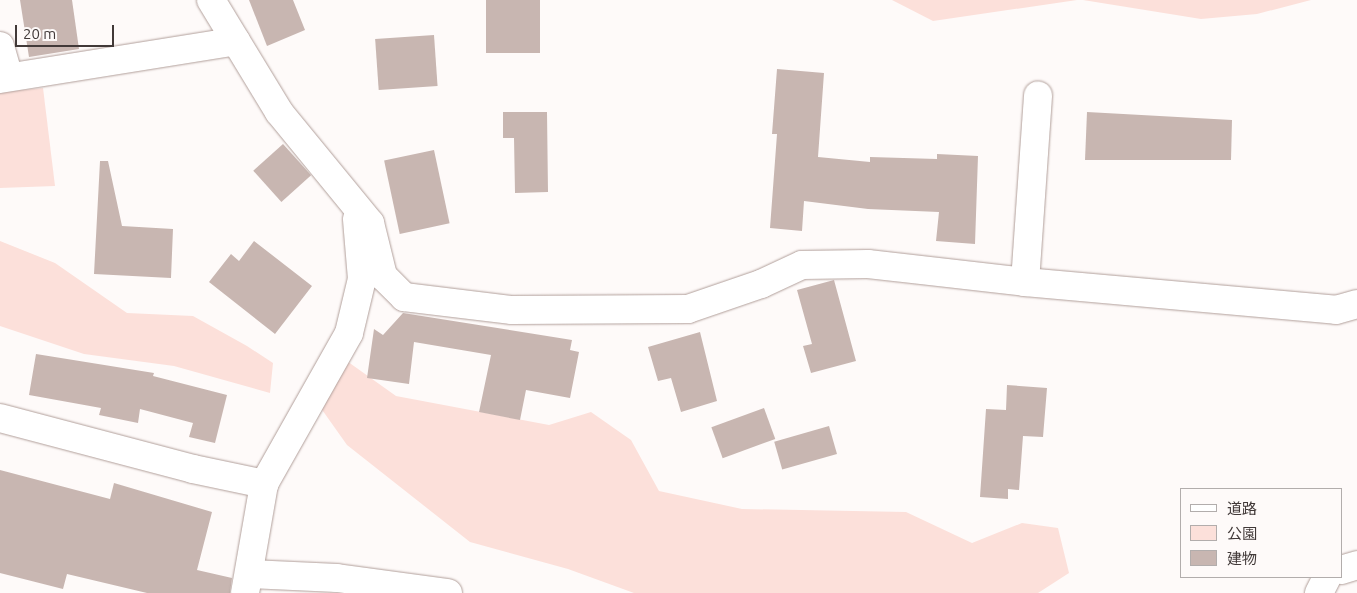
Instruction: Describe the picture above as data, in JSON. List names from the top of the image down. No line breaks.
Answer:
{"legend":["道路","公園","建物"],"scale_bar":"20 m"}
